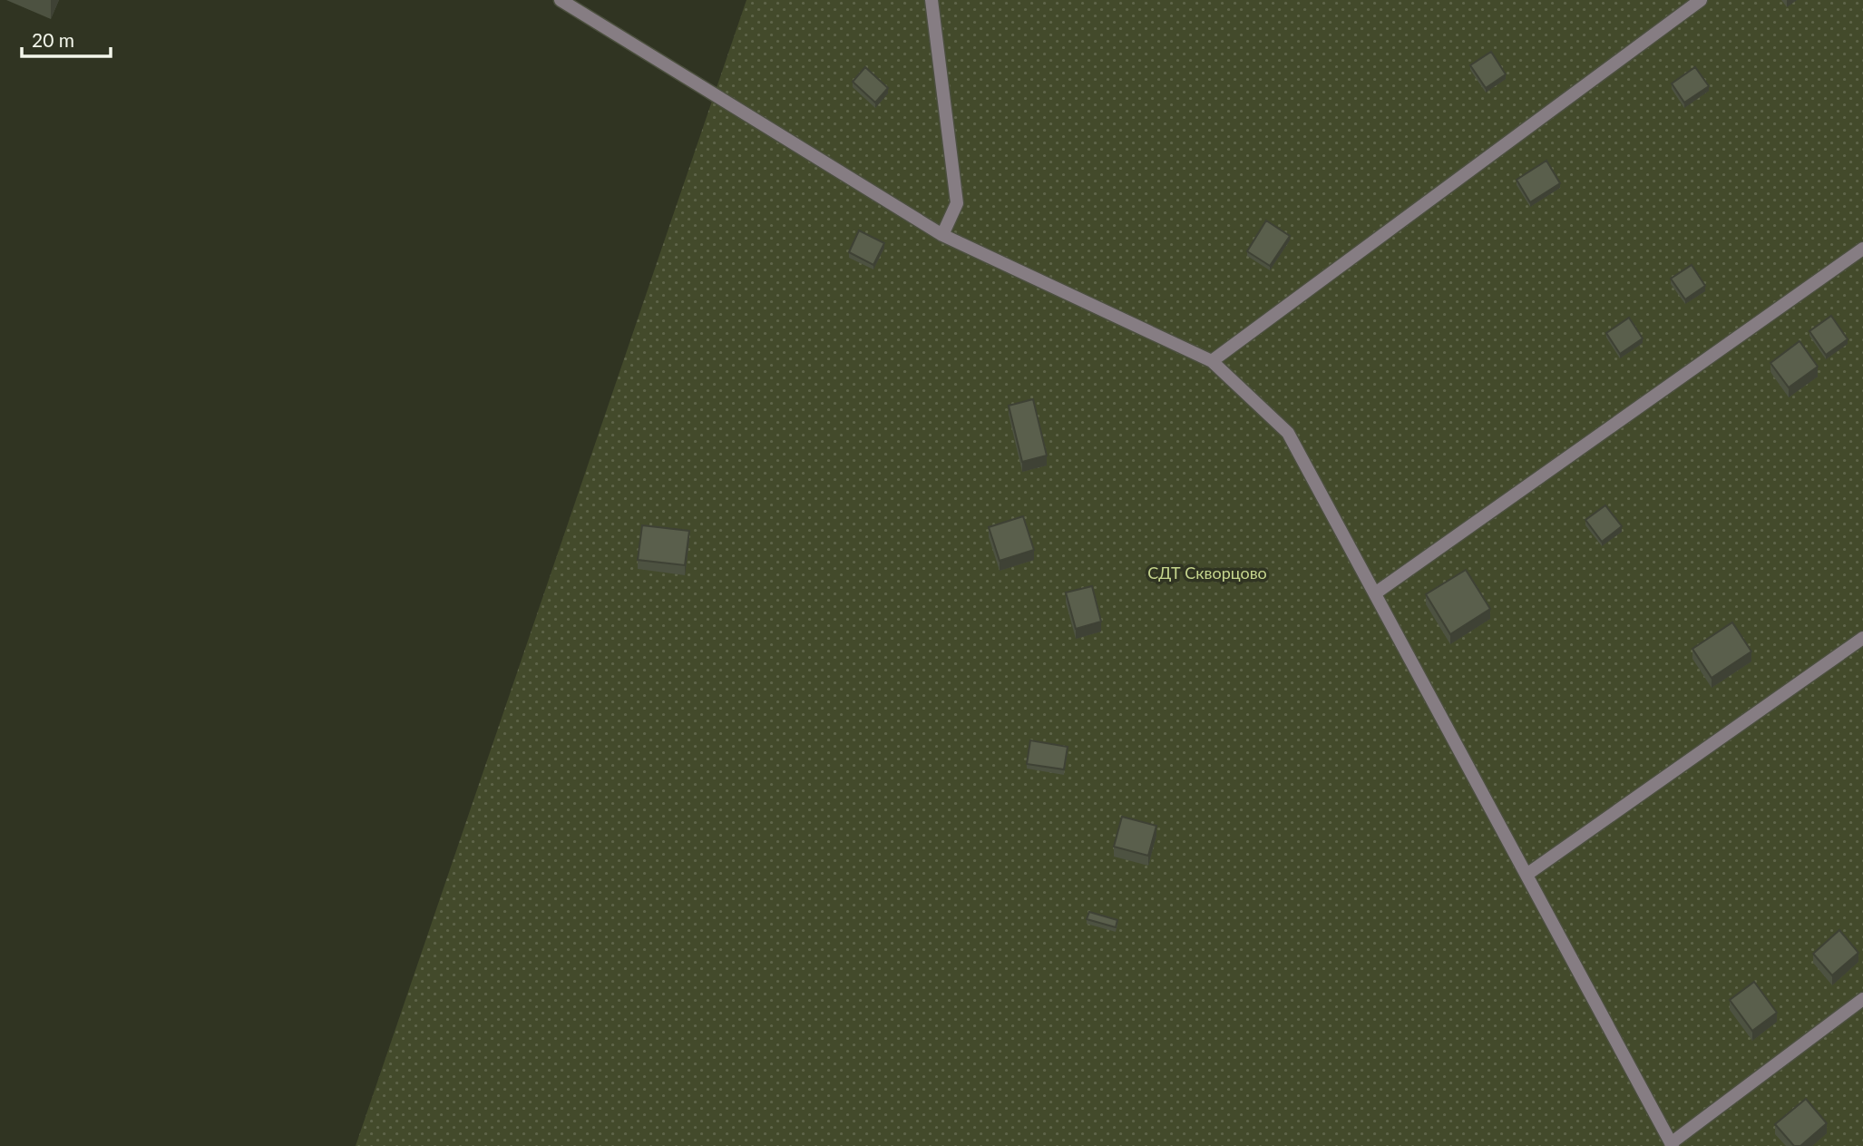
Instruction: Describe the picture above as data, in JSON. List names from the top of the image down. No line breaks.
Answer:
{"parks":["СДТ Скворцово"],"scale_bar":"20 m"}
